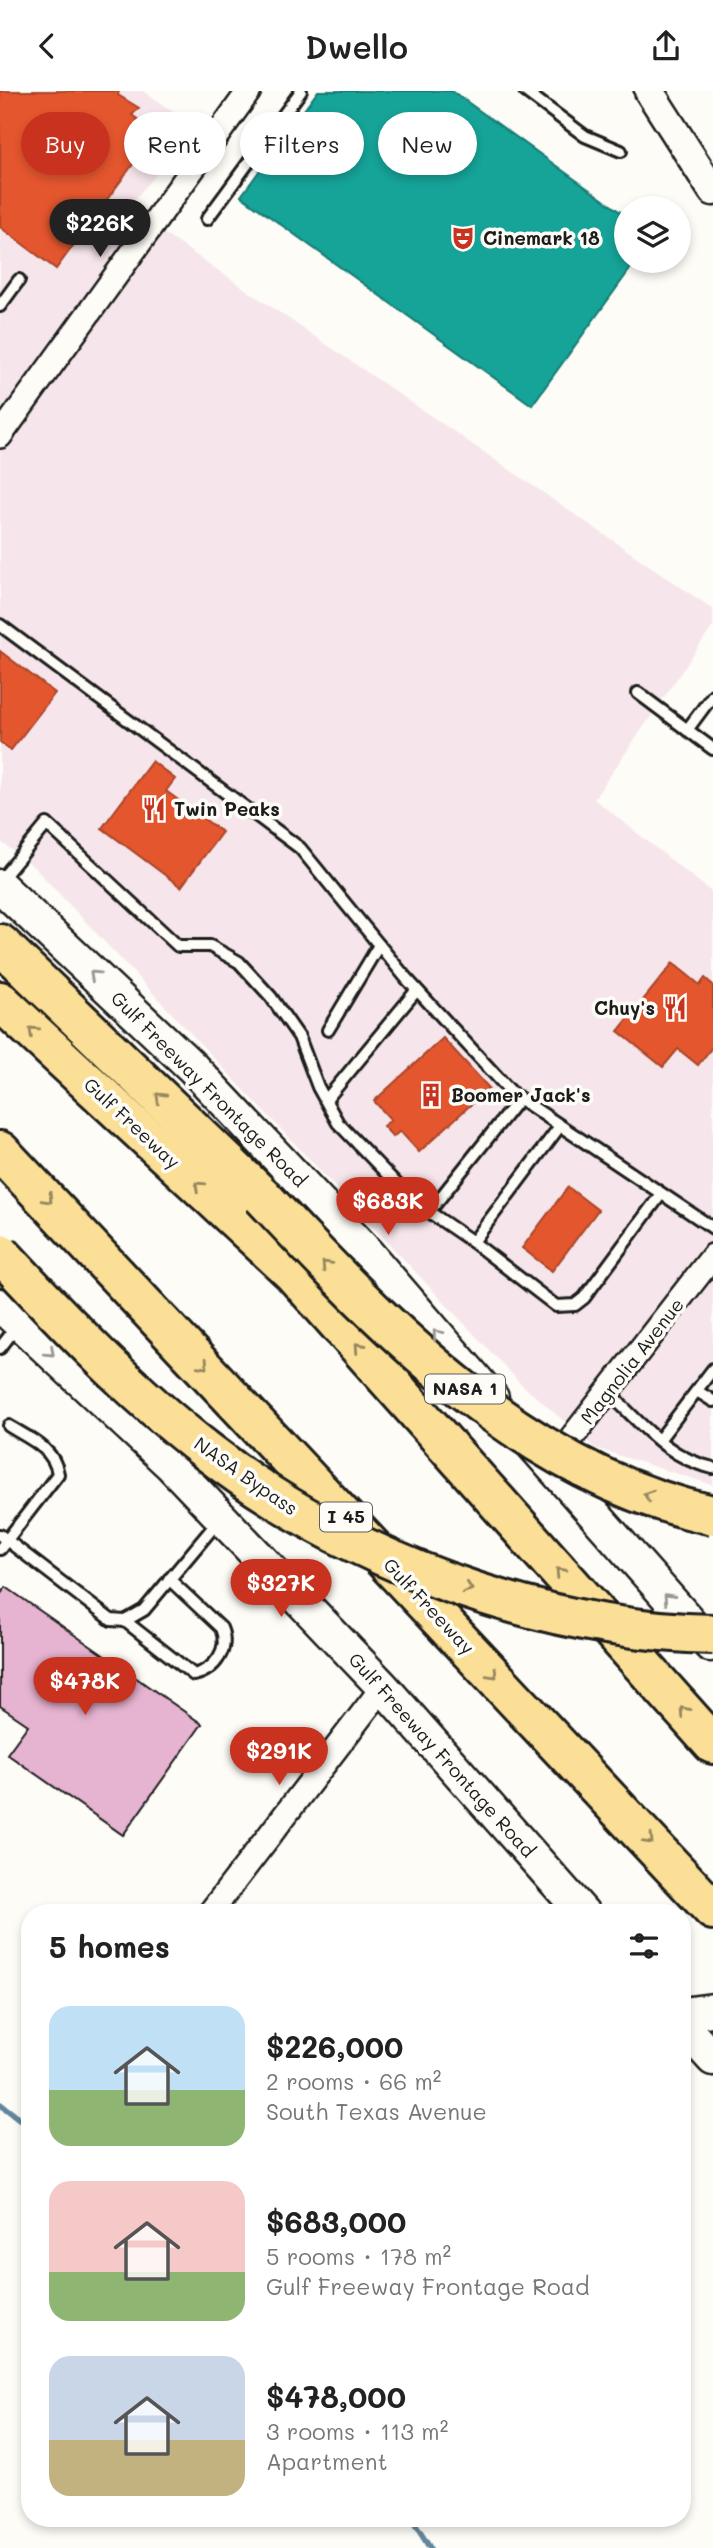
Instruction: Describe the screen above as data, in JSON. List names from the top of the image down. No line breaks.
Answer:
{"streets":{"highway":["Gulf Freeway","NASA 1","NASA Bypass","I 45"],"main road":["Gulf Freeway Frontage Road"],"street":["Magnolia Avenue"]},"crossings":[["Gulf Freeway Frontage Road","Magnolia Avenue"]],"places":{"theatre":["Cinemark 18"],"restaurant":["Twin Peaks","Chuy's"],"building":["Boomer Jack's"]},"page":{"header":"Dwello","chip":["Buy","Rent","Filters","New"],"price":["$226K","$683K","$327K","$478K","$291K"],"heading":"5 homes","list":[{"name":"$226,000","note":"2 rooms · 66 m² · South Texas Avenue"},{"name":"$683,000","note":"5 rooms · 178 m² · Gulf Freeway Frontage Road"},{"name":"$478,000","note":"3 rooms · 113 m² · Apartment"}]}}
